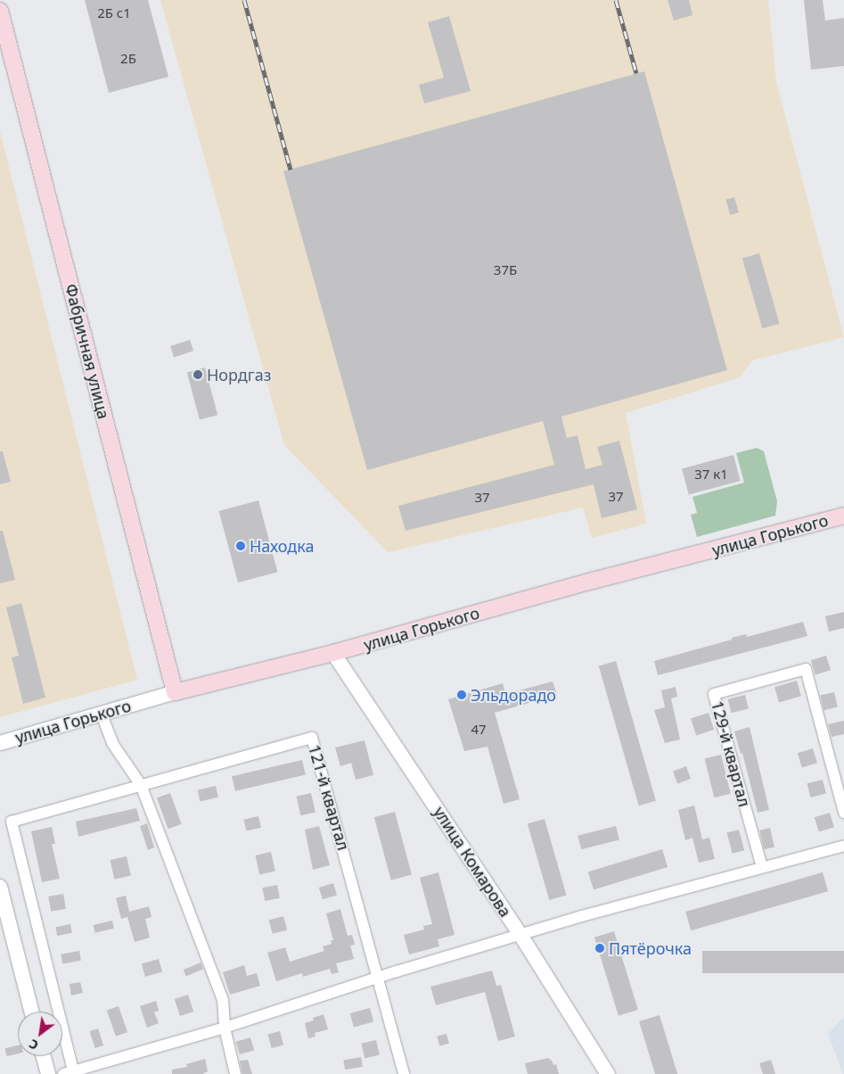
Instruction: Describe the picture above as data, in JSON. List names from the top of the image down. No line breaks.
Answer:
{"streets":{"main road":["Фабричная улица","улица Горького"],"street":["129-й квартал","121-й квартал","улица Комарова"]},"crossings":[["Фабричная улица","улица Горького"],["улица Горького","улица Комарова"]],"places":["Нордгаз","Находка","Эльдорадо","Пятёрочка"],"house_numbers":["2Б с1","2Б","37Б","37 к1","37","37","47"],"north":"bottom left"}
